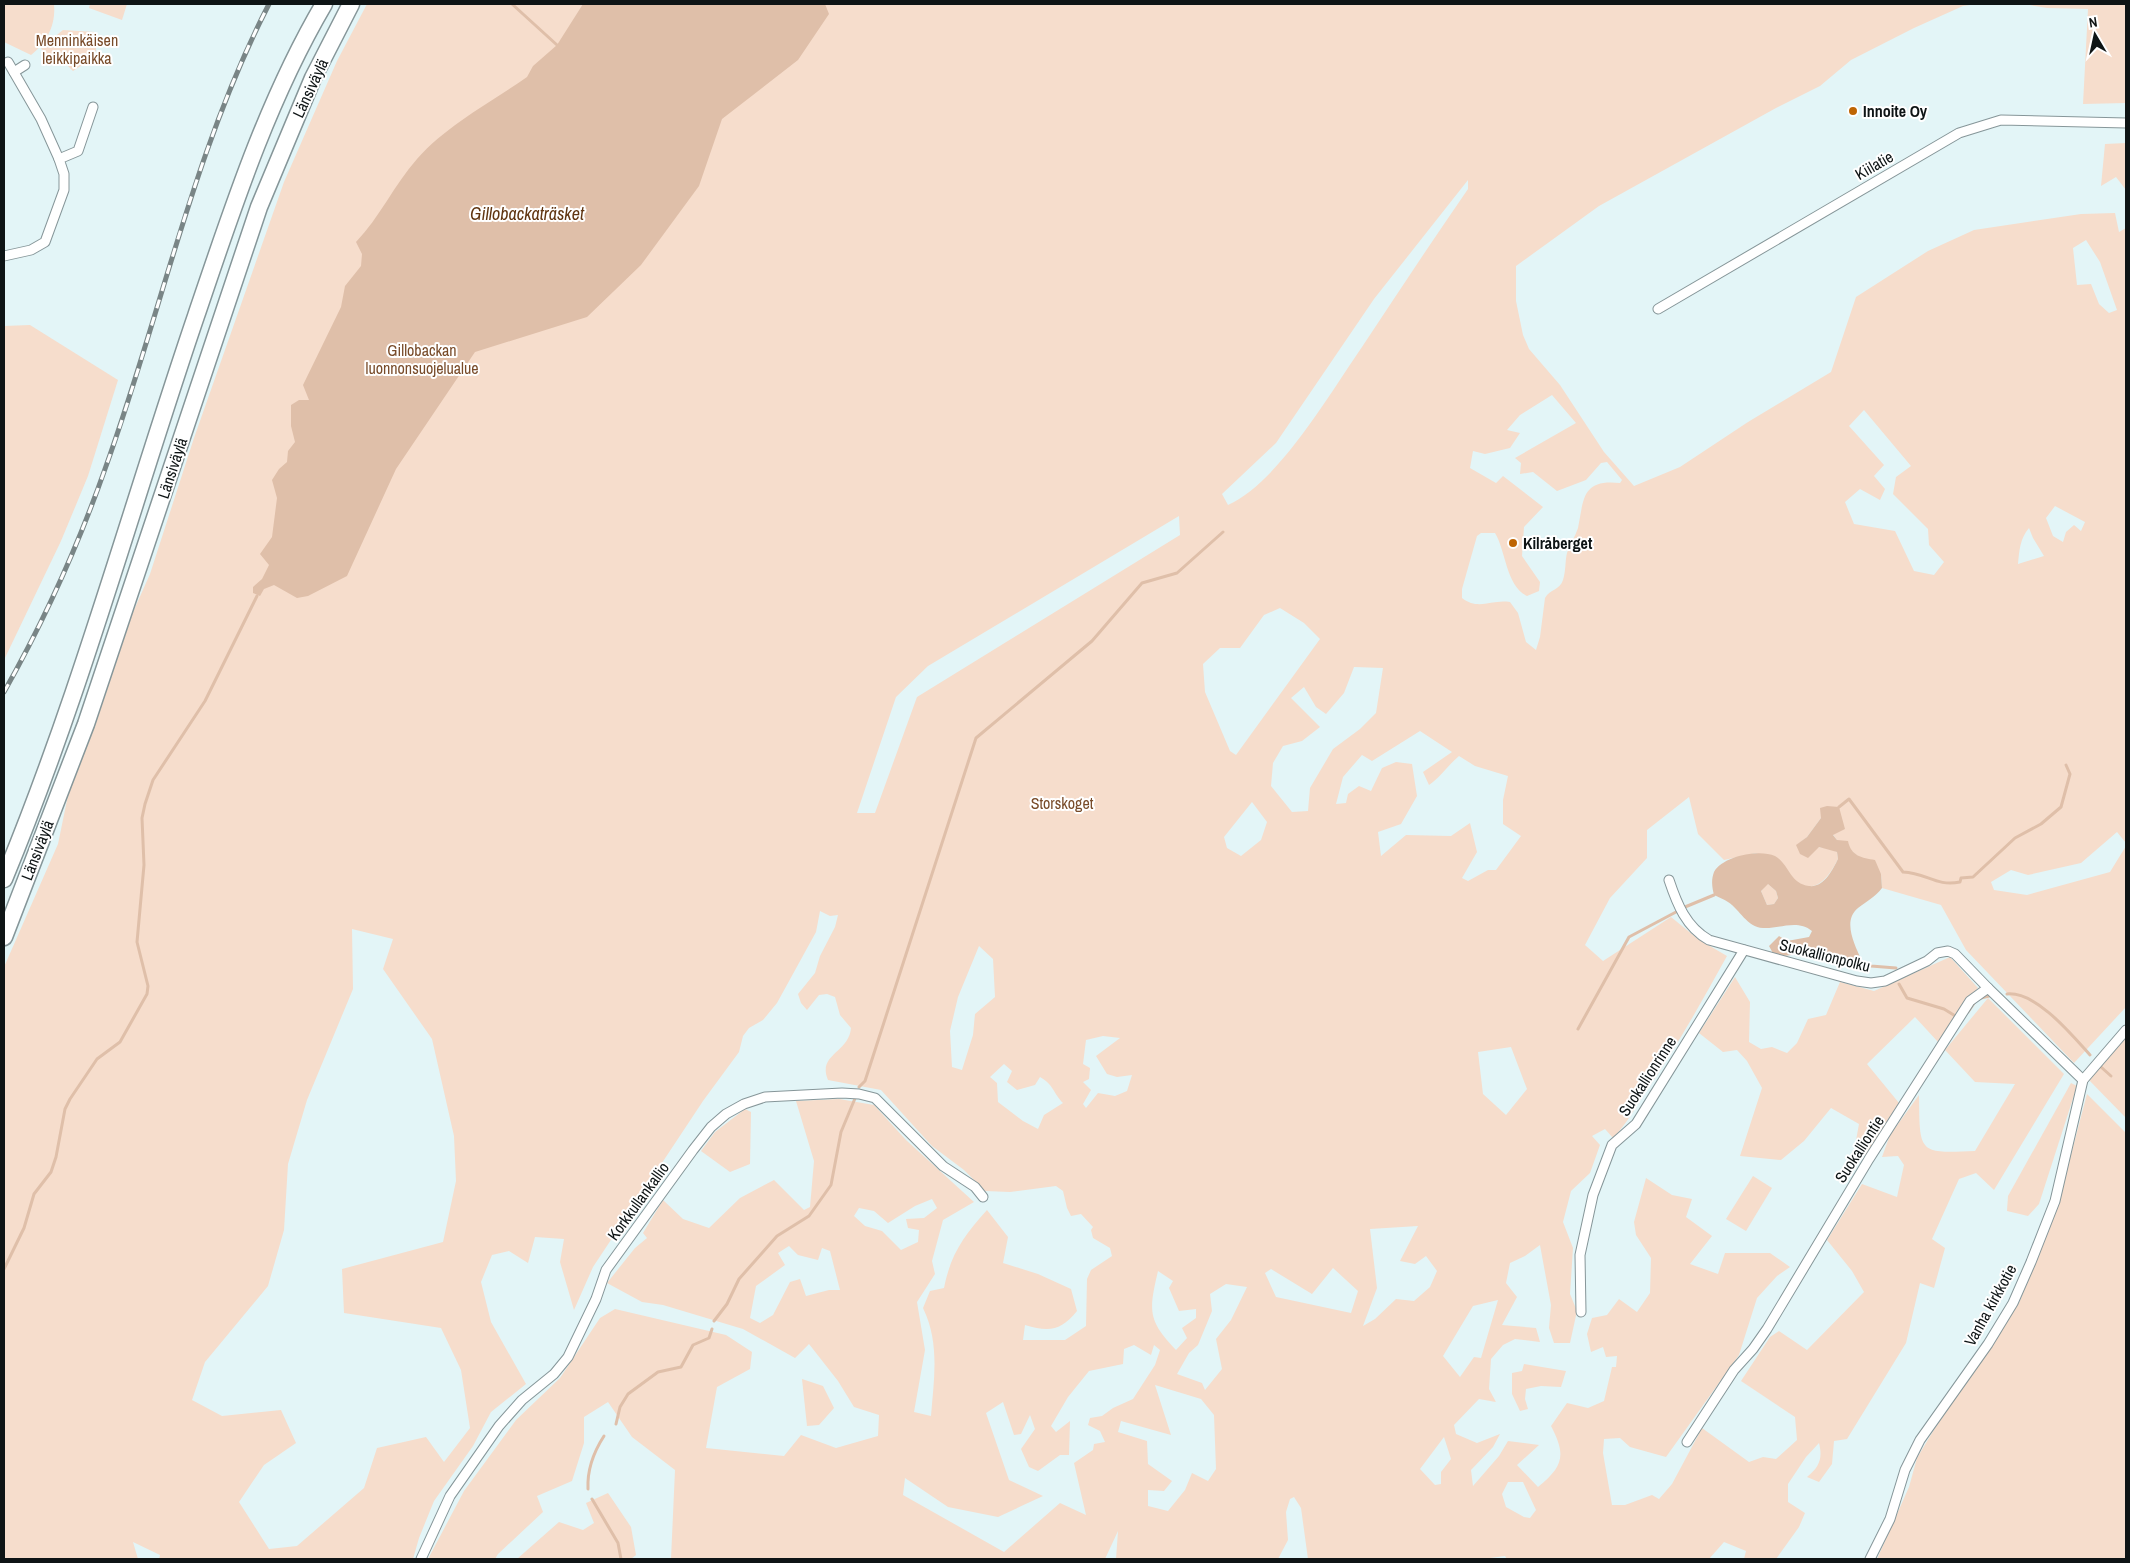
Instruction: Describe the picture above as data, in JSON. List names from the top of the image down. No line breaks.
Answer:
{"streets":{"highway":["Länsiväylä"],"street":["Kiilatie","Suokallionpolku","Suokallionrinne","Suokalliontie","Korkkullankallio","Vanha kirkkotie"]},"crossings":[["Suokallionpolku","Suokallionrinne"],["Suokallionpolku","Suokalliontie"]],"water":["Gillobackaträsket"],"parks":["Menninkäisen leikkipaikka","Gillobackan luonnonsuojelualue","Storskoget"],"places":["Innoite Oy","Kilråberget"],"north":"top"}
